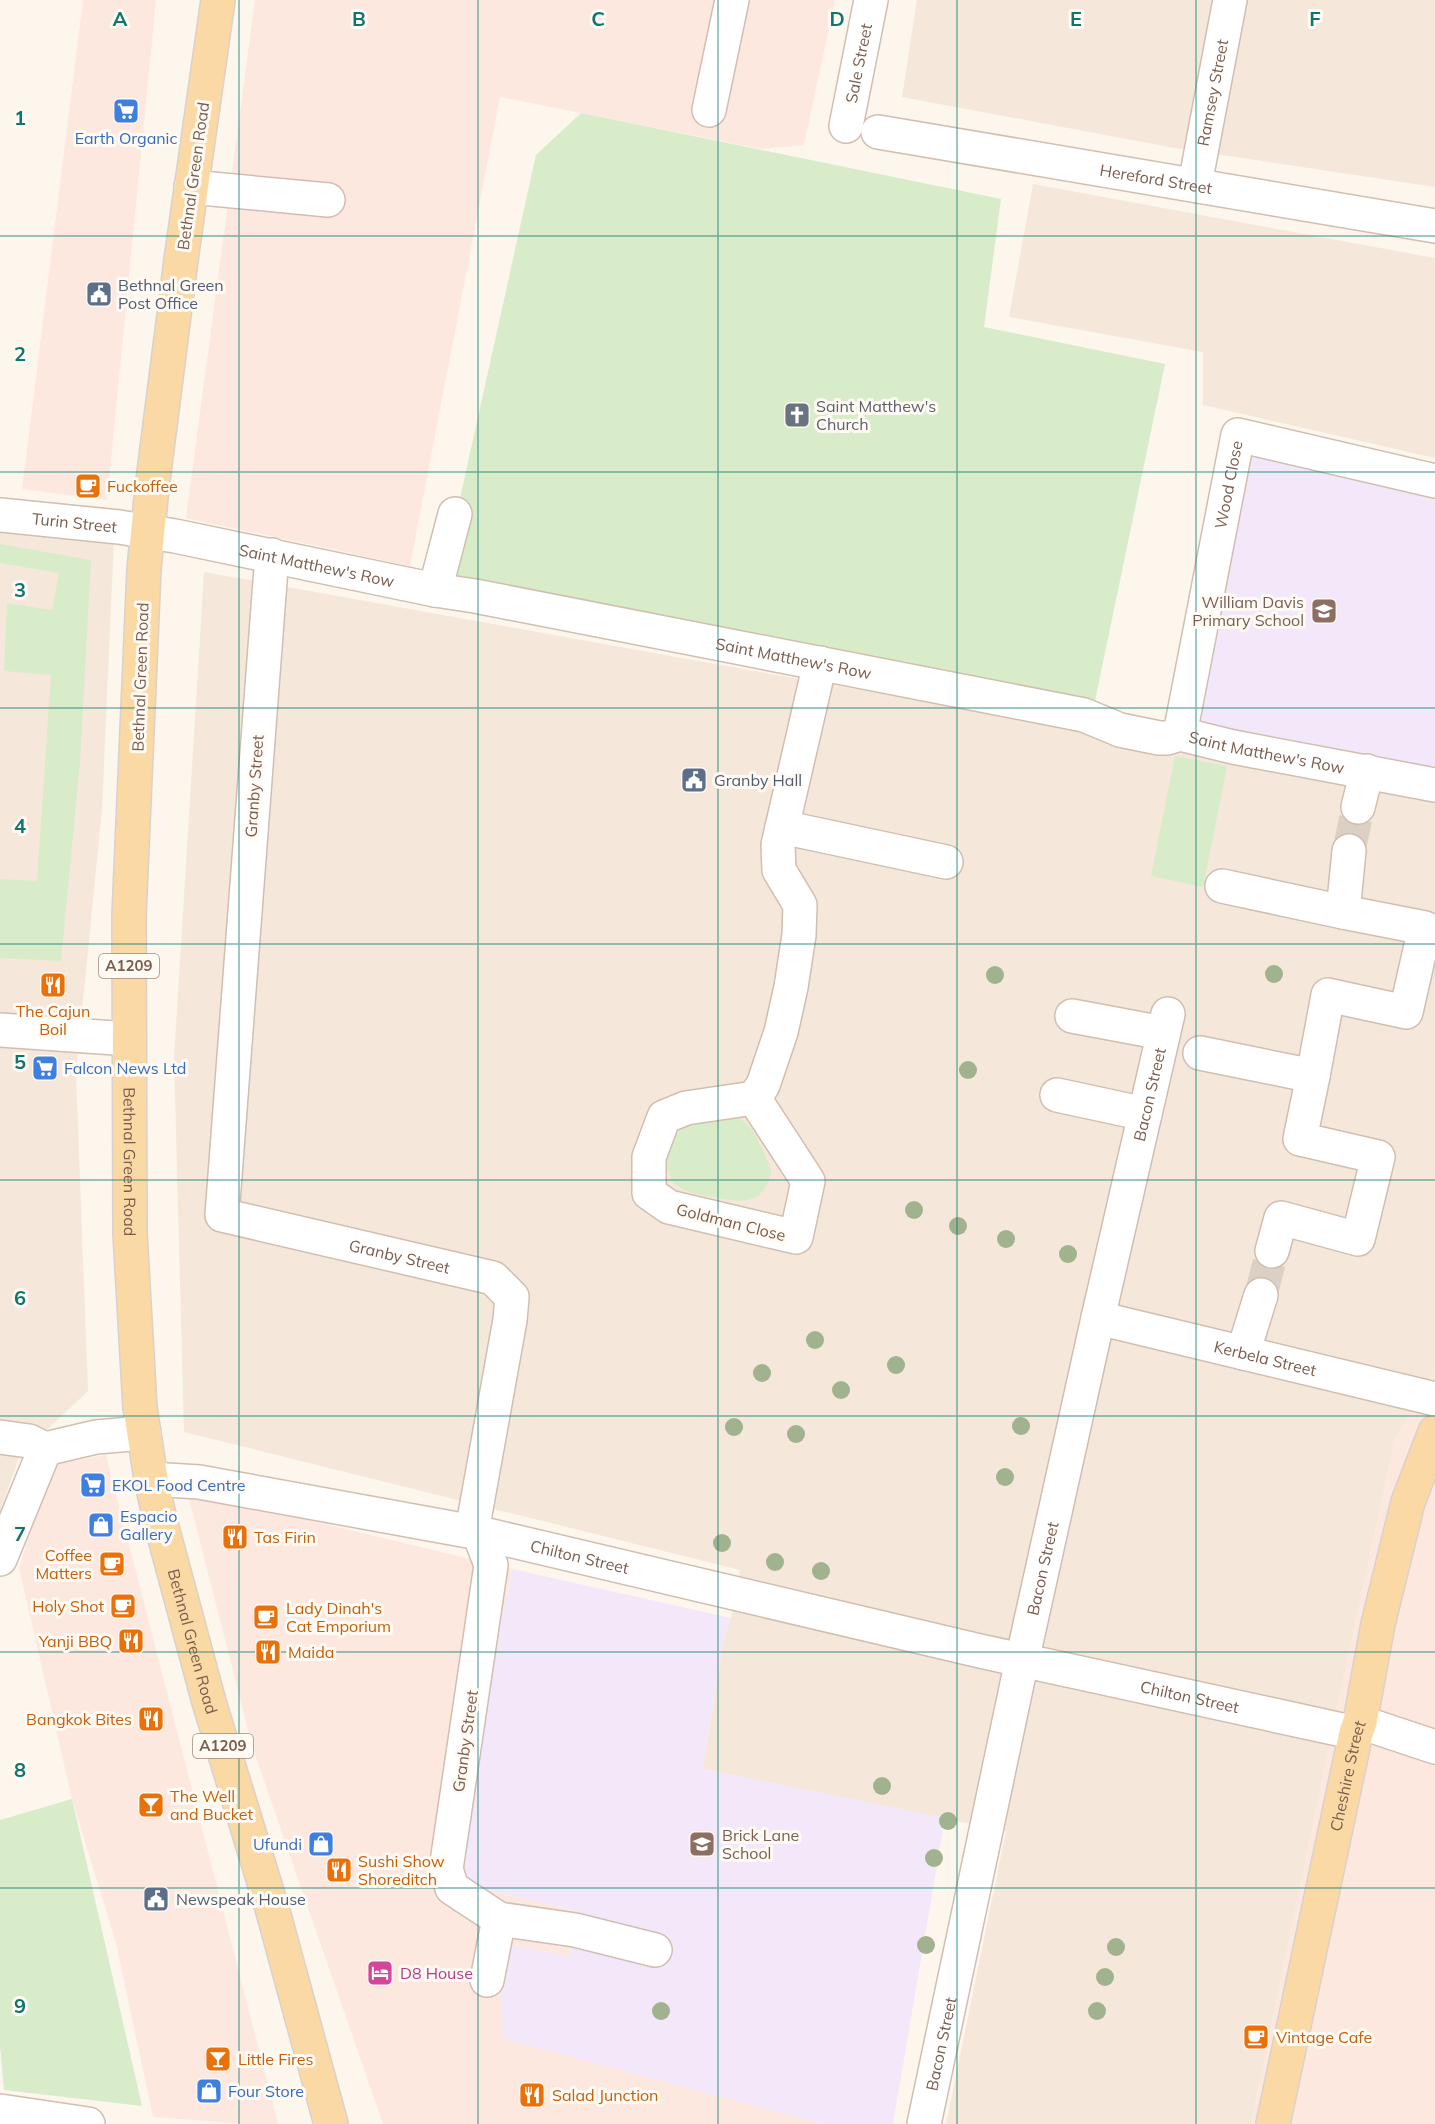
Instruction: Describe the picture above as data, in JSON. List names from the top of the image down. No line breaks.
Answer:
{"streets":{"main road":["Bethnal Green Road","A1209","Cheshire Street"],"street":["Sale Street","Ramsey Street","Hereford Street","Wood Close","Turin Street","Saint Matthew's Row","Granby Street","Bacon Street","Goldman Close","Kerbela Street","Chilton Street"]},"crossings":[["Ramsey Street","Hereford Street"],["Bethnal Green Road","Turin Street"],["Bethnal Green Road","Saint Matthew's Row"],["Bethnal Green Road","Chilton Street"],["Wood Close","Saint Matthew's Row"],["Turin Street","Saint Matthew's Row"],["Saint Matthew's Row","Granby Street"],["Granby Street","Chilton Street"],["Bacon Street","Kerbela Street"],["Bacon Street","Chilton Street"],["Chilton Street","Cheshire Street"]],"places":{"supermarket":["Earth Organic","Falcon News Ltd","EKOL Food Centre"],"public building":["Bethnal Green Post Office","Granby Hall","Newspeak House"],"church":["Saint Matthew's Church"],"cafe":["Fuckoffee","Coffee Matters","Holy Shot","Lady Dinah's Cat Emporium","Vintage Cafe"],"school or university":["William Davis Primary School","Brick Lane School"],"restaurant":["The Cajun Boil","Tas Firin","Yanji BBQ","Maida","Bangkok Bites","Sushi Show Shoreditch","Salad Junction"],"shop":["Espacio Gallery","Ufundi","Four Store"],"bar":["The Well and Bucket","Little Fires"],"hotel":["D8 House"]},"grid":{"columns":["A","B","C","D","E","F"],"rows":["1","2","3","4","5","6","7","8","9"]}}
